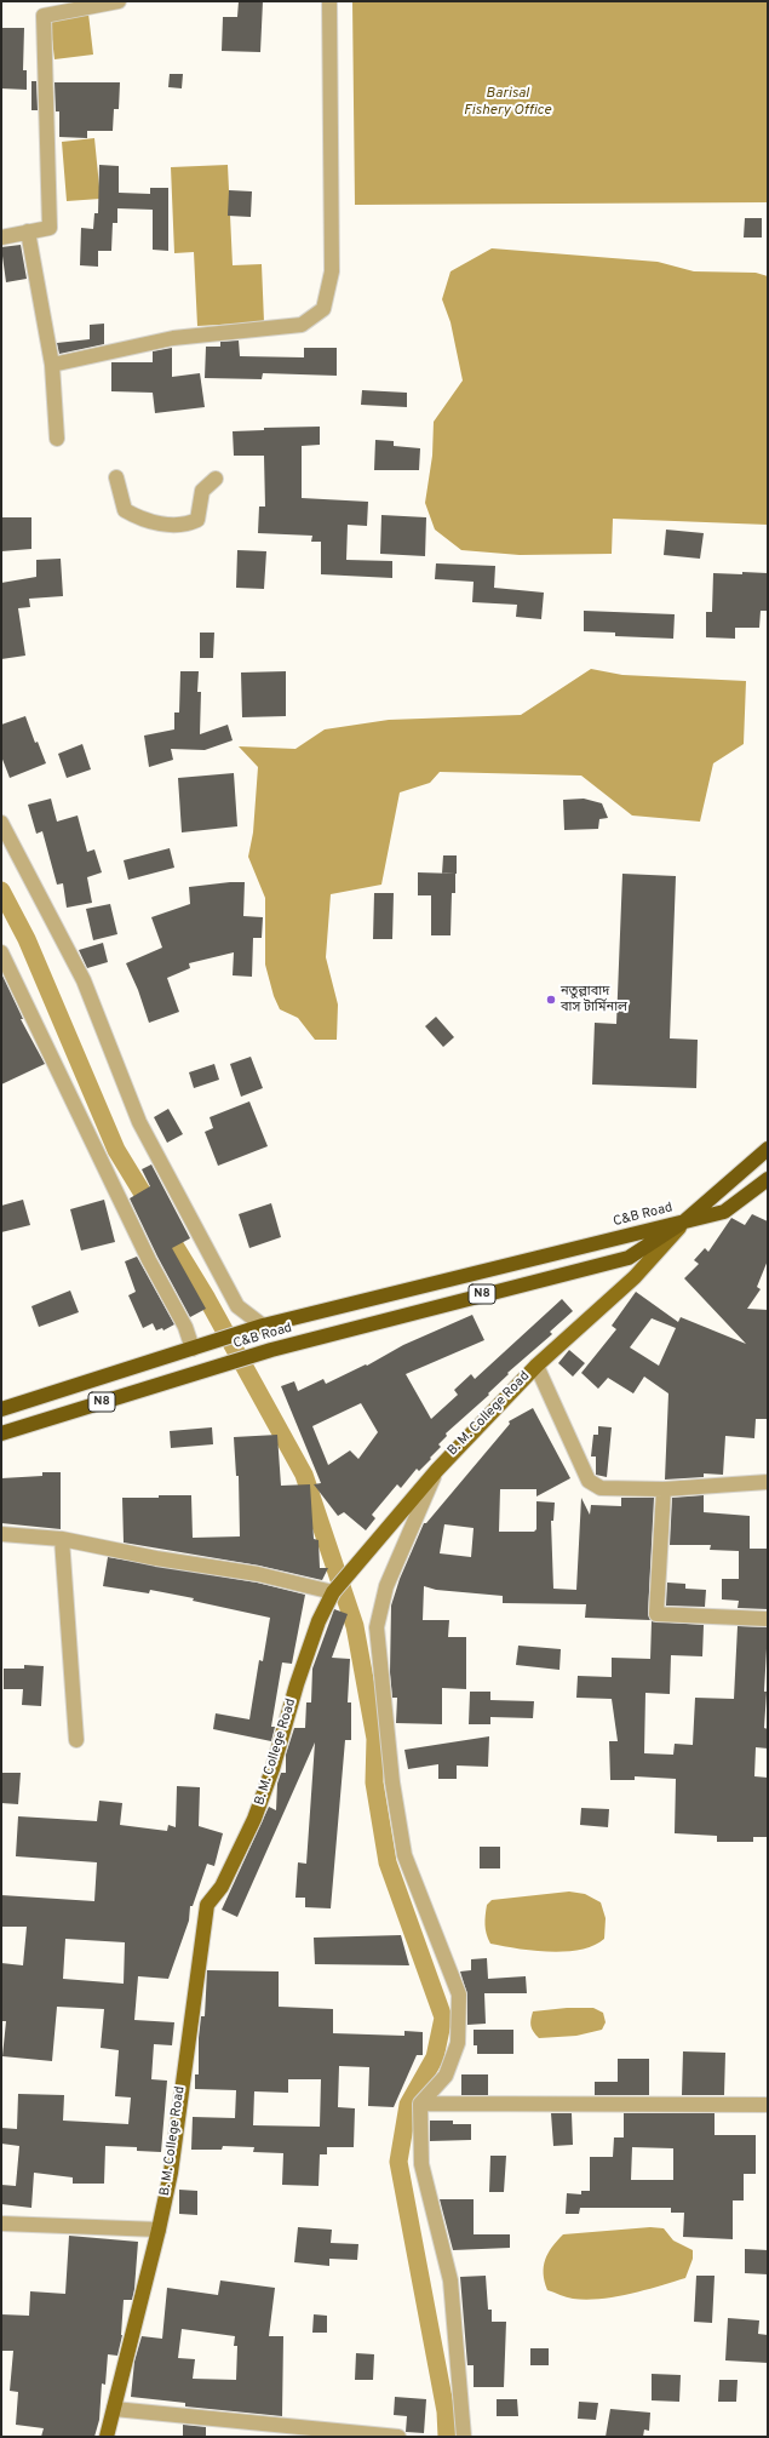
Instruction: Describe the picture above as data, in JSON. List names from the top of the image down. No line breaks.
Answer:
{"streets":{"highway":["C&B Road","N8"],"main road":["B. M. College Road"]},"crossings":[["C&B Road","N8"],["C&B Road","B. M. College Road"],["N8","B. M. College Road"]],"water":["Barisal Fishery Office"],"places":["নতুল্লাবাদ বাস টার্মিনাল"]}
